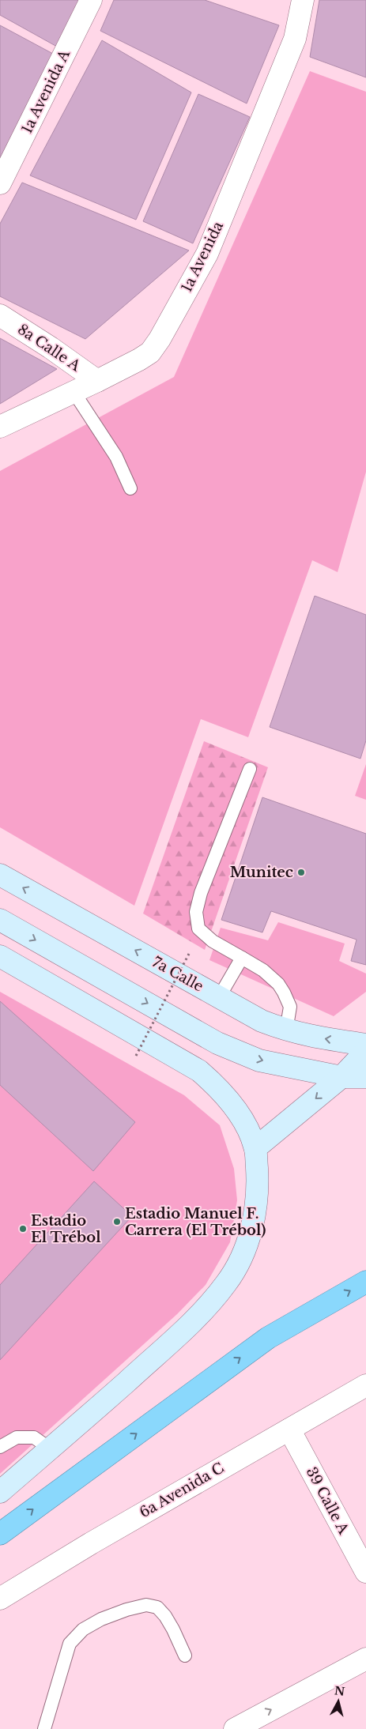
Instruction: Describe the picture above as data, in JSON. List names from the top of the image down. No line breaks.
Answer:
{"streets":{"main road":["7a Calle"],"street":["1a Avenida A","1a Avenida","8a Calle A","6a Avenida C","39 Calle A"]},"crossings":[["1a Avenida","8a Calle A"],["6a Avenida C","39 Calle A"]],"places":["Munitec","Estadio Manuel F. Carrera (El Trébol)","Estadio El Trébol"],"north":"top"}
